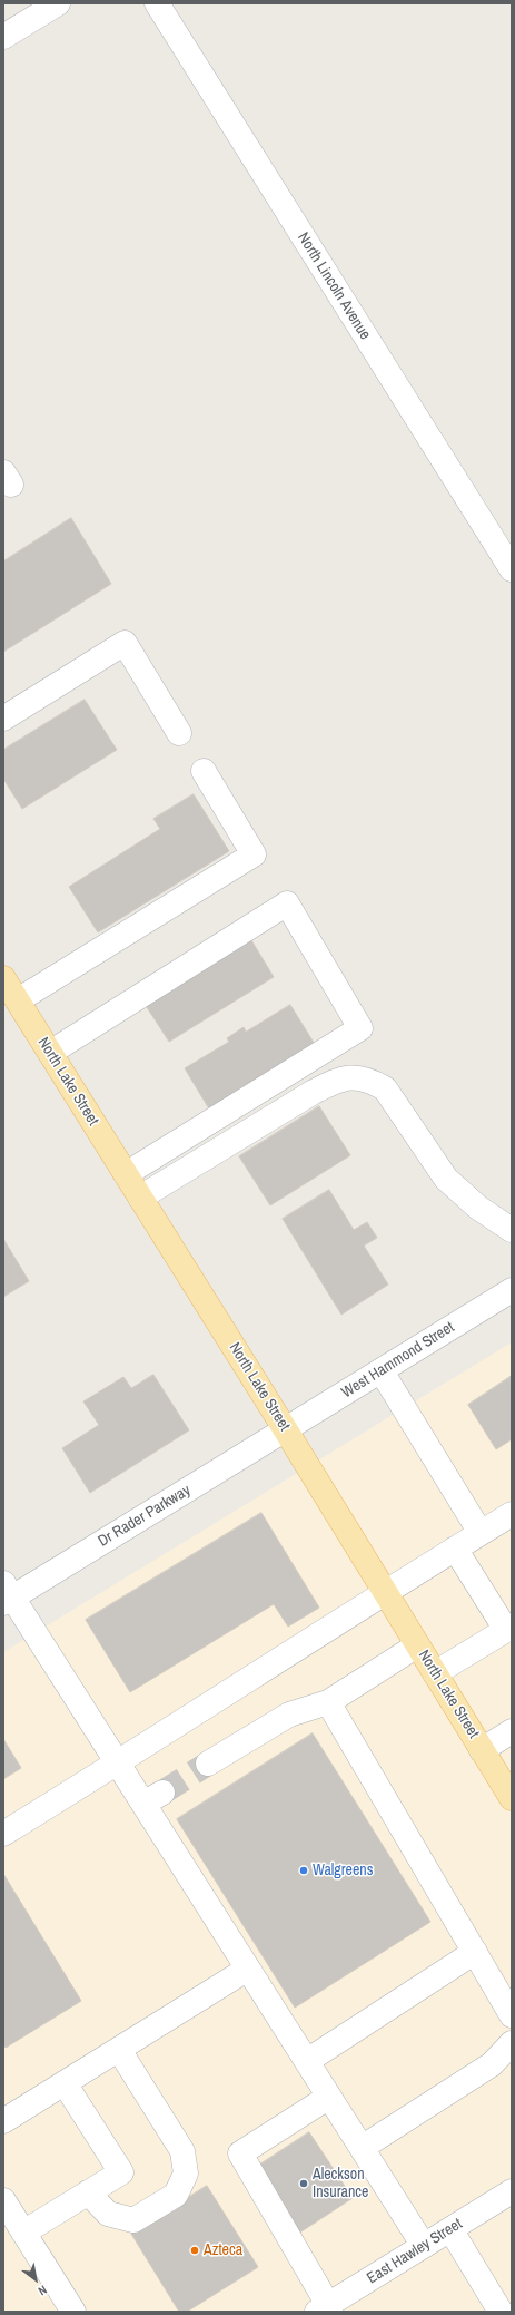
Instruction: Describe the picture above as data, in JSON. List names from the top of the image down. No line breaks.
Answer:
{"streets":{"main road":["North Lake Street"],"street":["North Lincoln Avenue","West Hammond Street","Dr Rader Parkway","East Hawley Street"]},"crossings":[["North Lake Street","West Hammond Street"],["North Lake Street","Dr Rader Parkway"],["West Hammond Street","Dr Rader Parkway"]],"places":["Walgreens","Aleckson Insurance","Azteca"],"north":"bottom right"}
